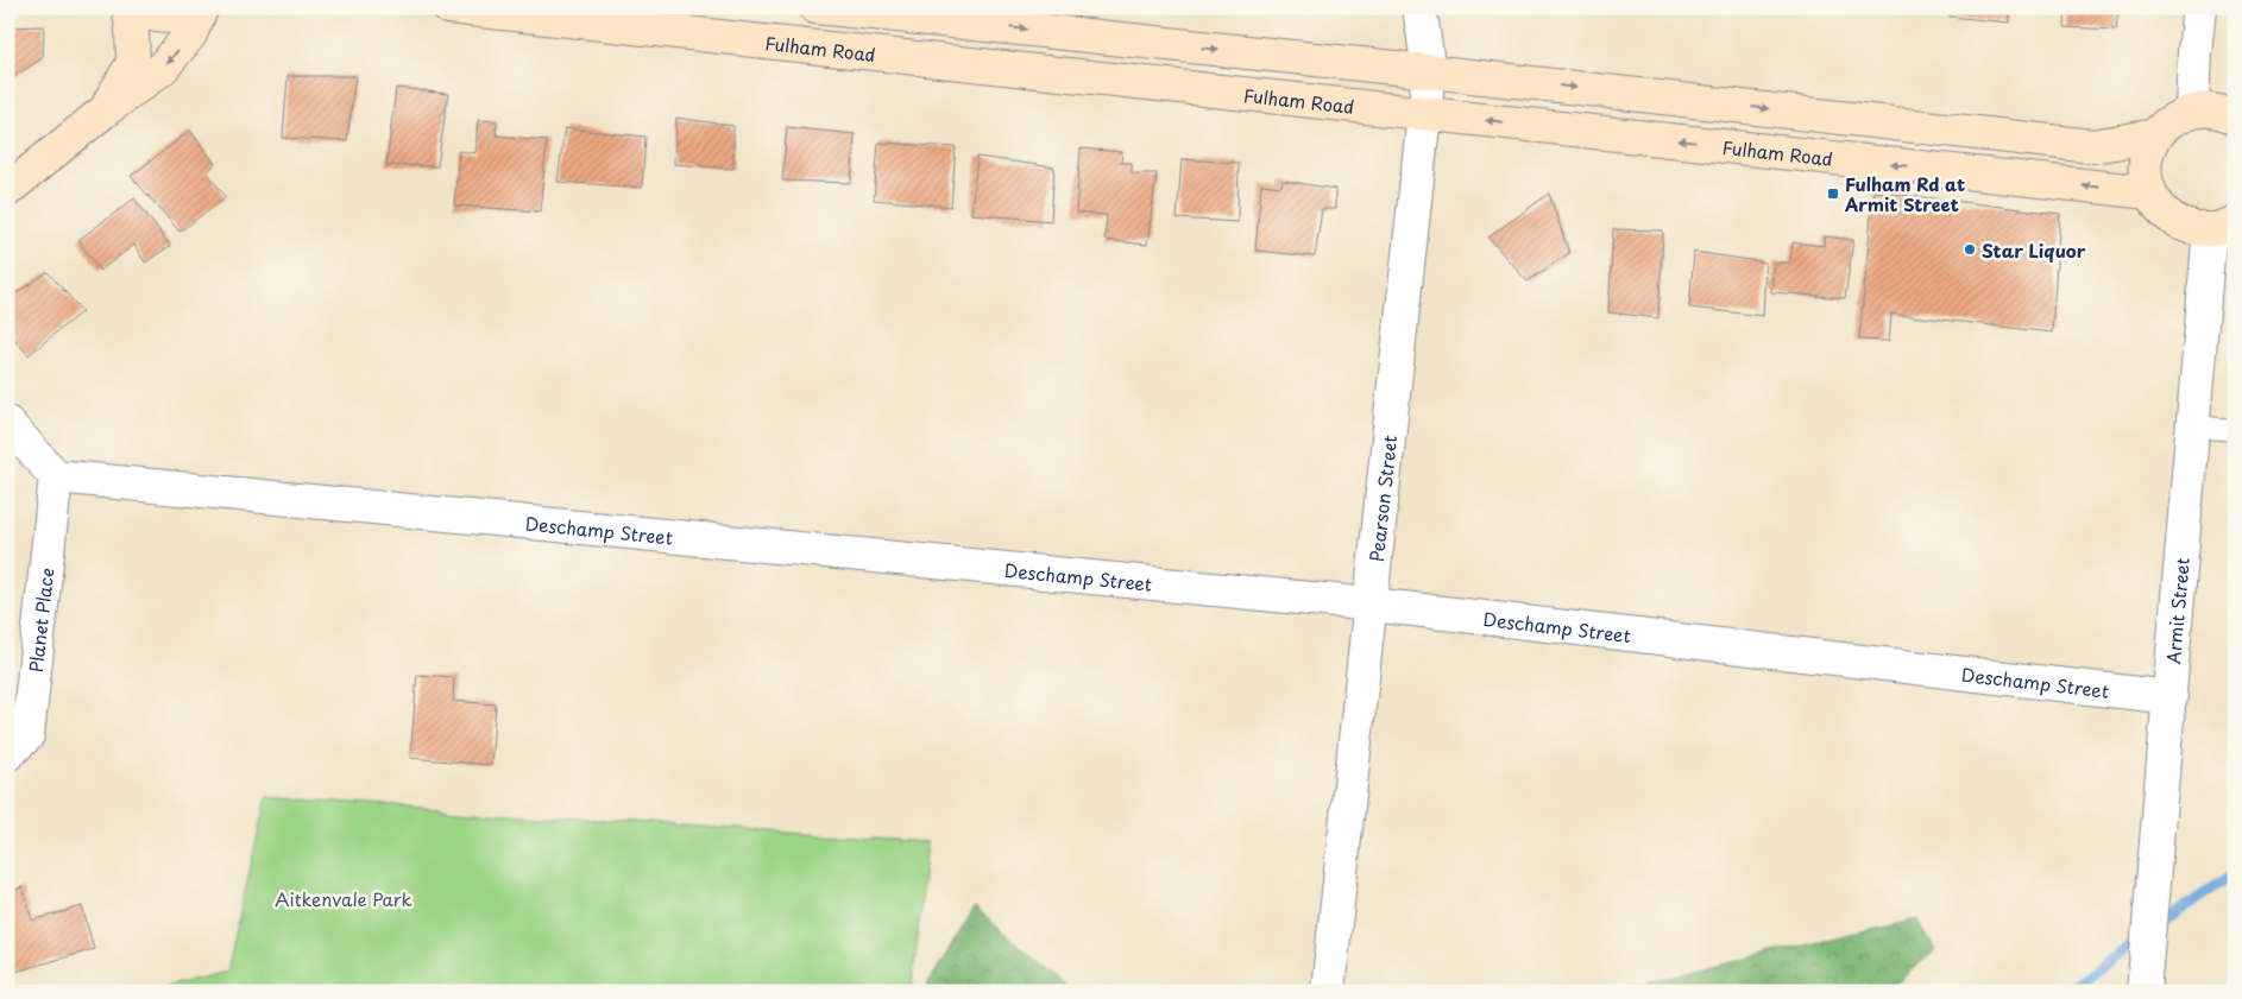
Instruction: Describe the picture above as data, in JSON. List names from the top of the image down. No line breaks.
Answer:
{"streets":{"street":["Fulham Road","Pearson Street","Deschamp Street","Armit Street","Planet Place"]},"crossings":[["Fulham Road","Pearson Street"],["Pearson Street","Deschamp Street"],["Deschamp Street","Armit Street"],["Deschamp Street","Planet Place"]],"parks":["Aitkenvale Park"],"places":{"transit":["Fulham Rd at Armit Street"],"other":["Star Liquor"]}}
